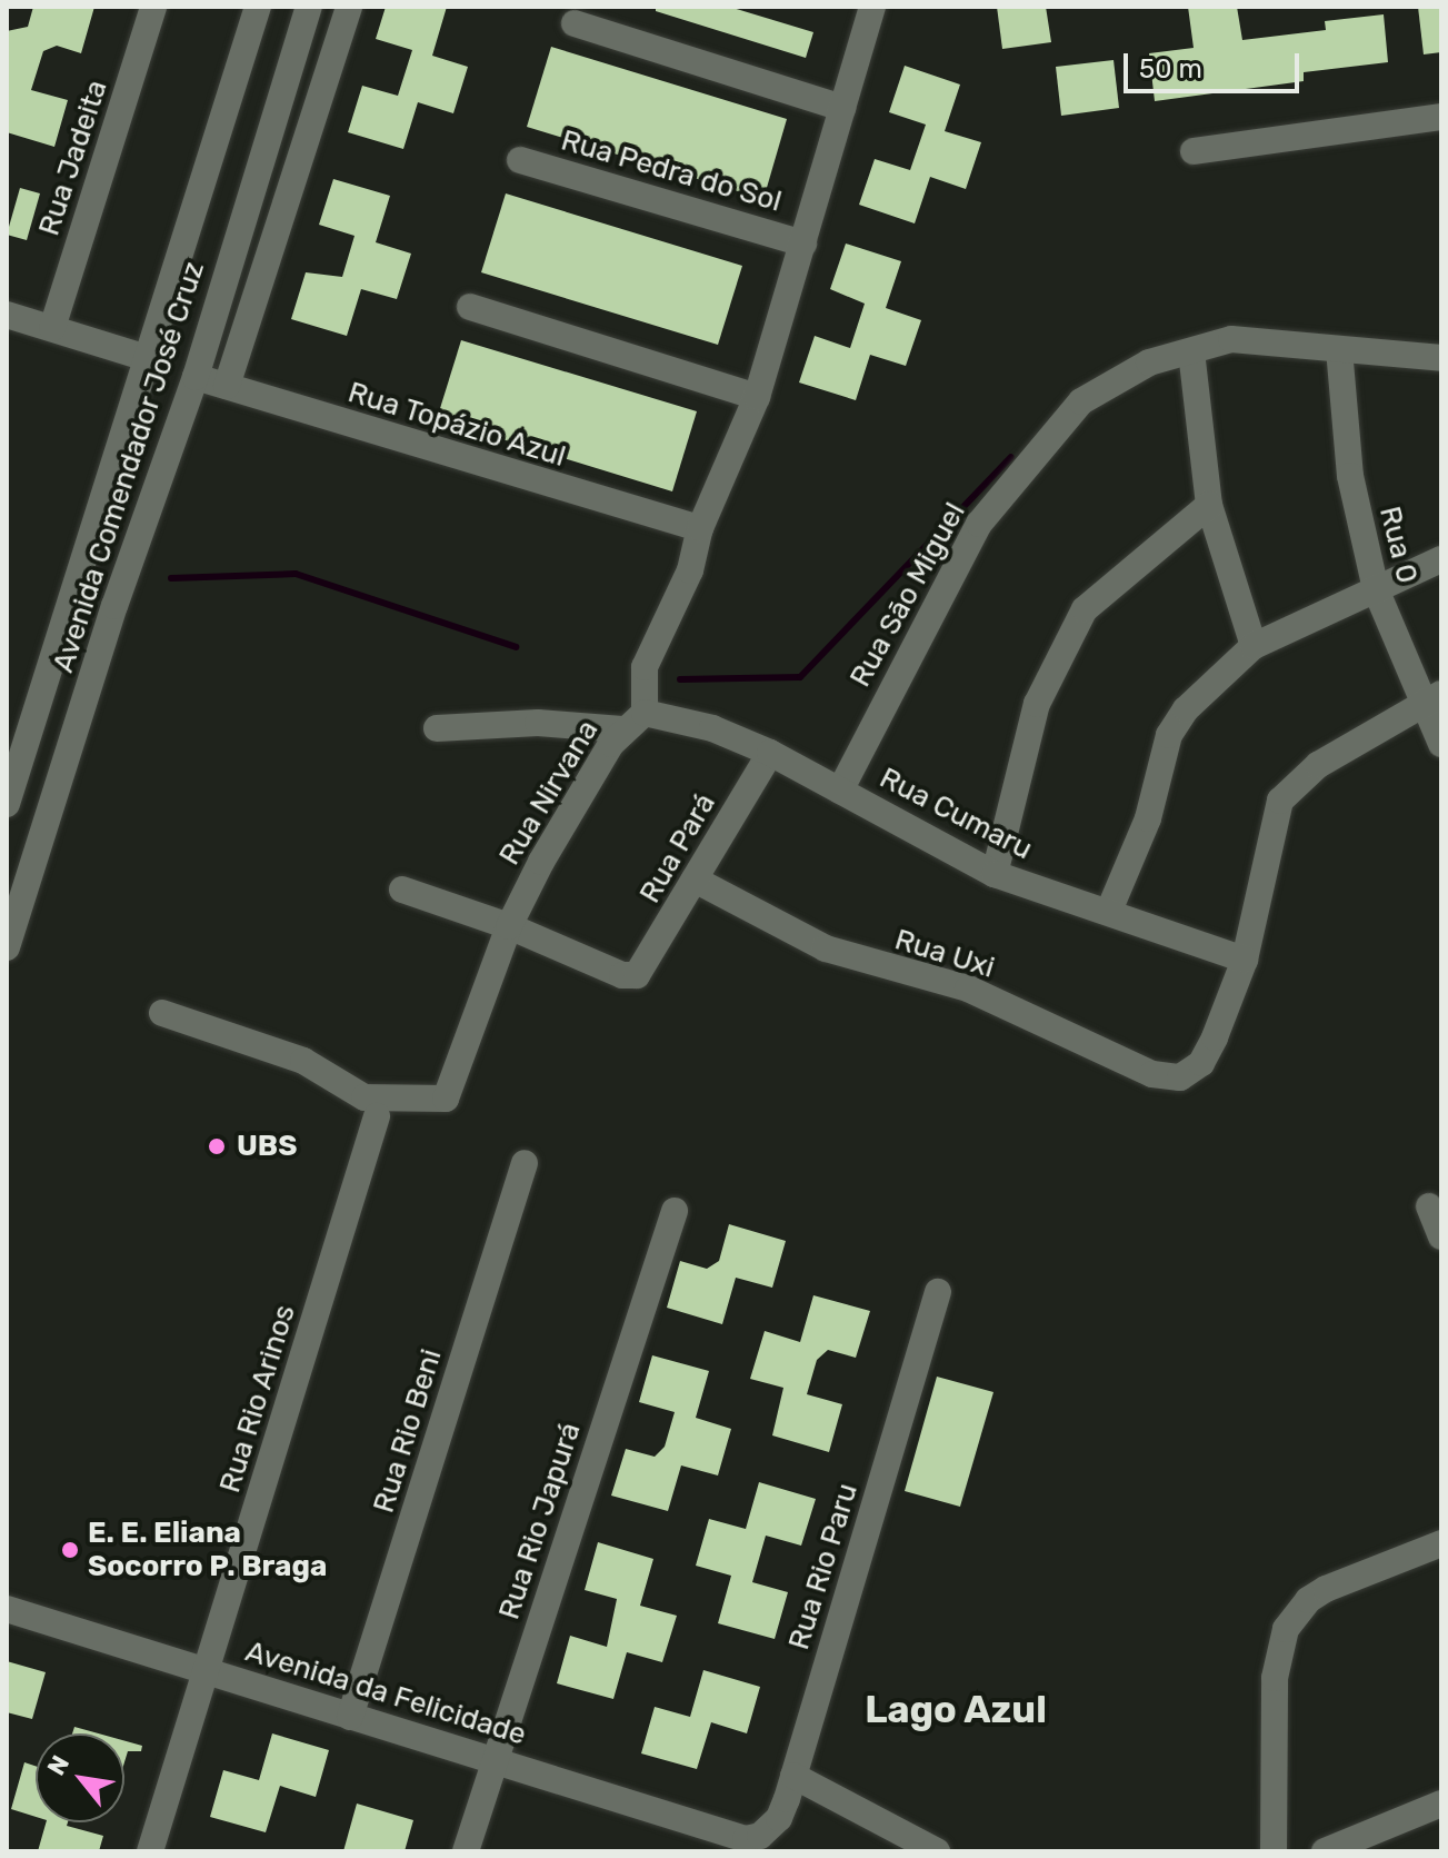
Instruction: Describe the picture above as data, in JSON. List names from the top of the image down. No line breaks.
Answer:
{"streets":{"street":["Rua Jadeita","Rua Pedra do Sol","Rua Topázio Azul","Avenida Comendador José Cruz","Rua 0","Rua São Miguel","Rua Nirvana","Rua Cumaru","Rua Pará","Rua Uxi","Rua Rio Arinos","Rua Rio Beni","Rua Rio Japurá","Rua Rio Paru","Avenida da Felicidade"]},"crossings":[["Rua Pedra do Sol","Rua Nirvana"],["Rua Topázio Azul","Avenida Comendador José Cruz"],["Rua Topázio Azul","Rua Nirvana"],["Rua 0","Rua São Miguel"],["Rua São Miguel","Rua Cumaru"],["Rua Nirvana","Rua Cumaru"],["Rua Nirvana","Rua Pará"],["Rua Cumaru","Rua Pará"],["Rua Cumaru","Rua Uxi"],["Rua Pará","Rua Uxi"],["Rua Rio Arinos","Avenida da Felicidade"],["Rua Rio Beni","Avenida da Felicidade"],["Rua Rio Japurá","Avenida da Felicidade"],["Rua Rio Paru","Avenida da Felicidade"]],"districts":["Lago Azul"],"places":["UBS","E. E. Eliana Socorro P. Braga"],"scale_bar":"50 m","north":"top left"}
